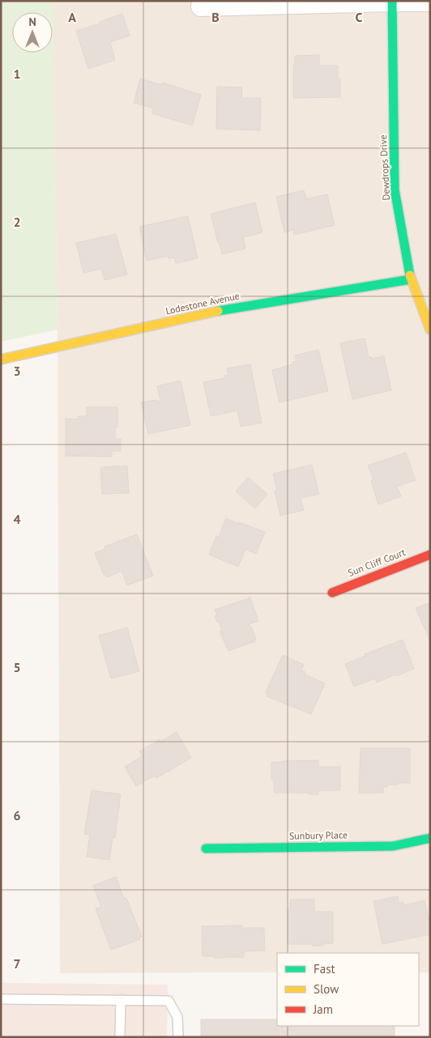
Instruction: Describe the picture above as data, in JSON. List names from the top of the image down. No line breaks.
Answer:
{"streets":{"street":["Dewdrops Drive","Lodestone Avenue","Sun Cliff Court","Sunbury Place"]},"crossings":[["Dewdrops Drive","Lodestone Avenue"]],"legend":["Fast","Slow","Jam"],"north":"top","grid":{"columns":["A","B","C"],"rows":["1","2","3","4","5","6","7"]}}
